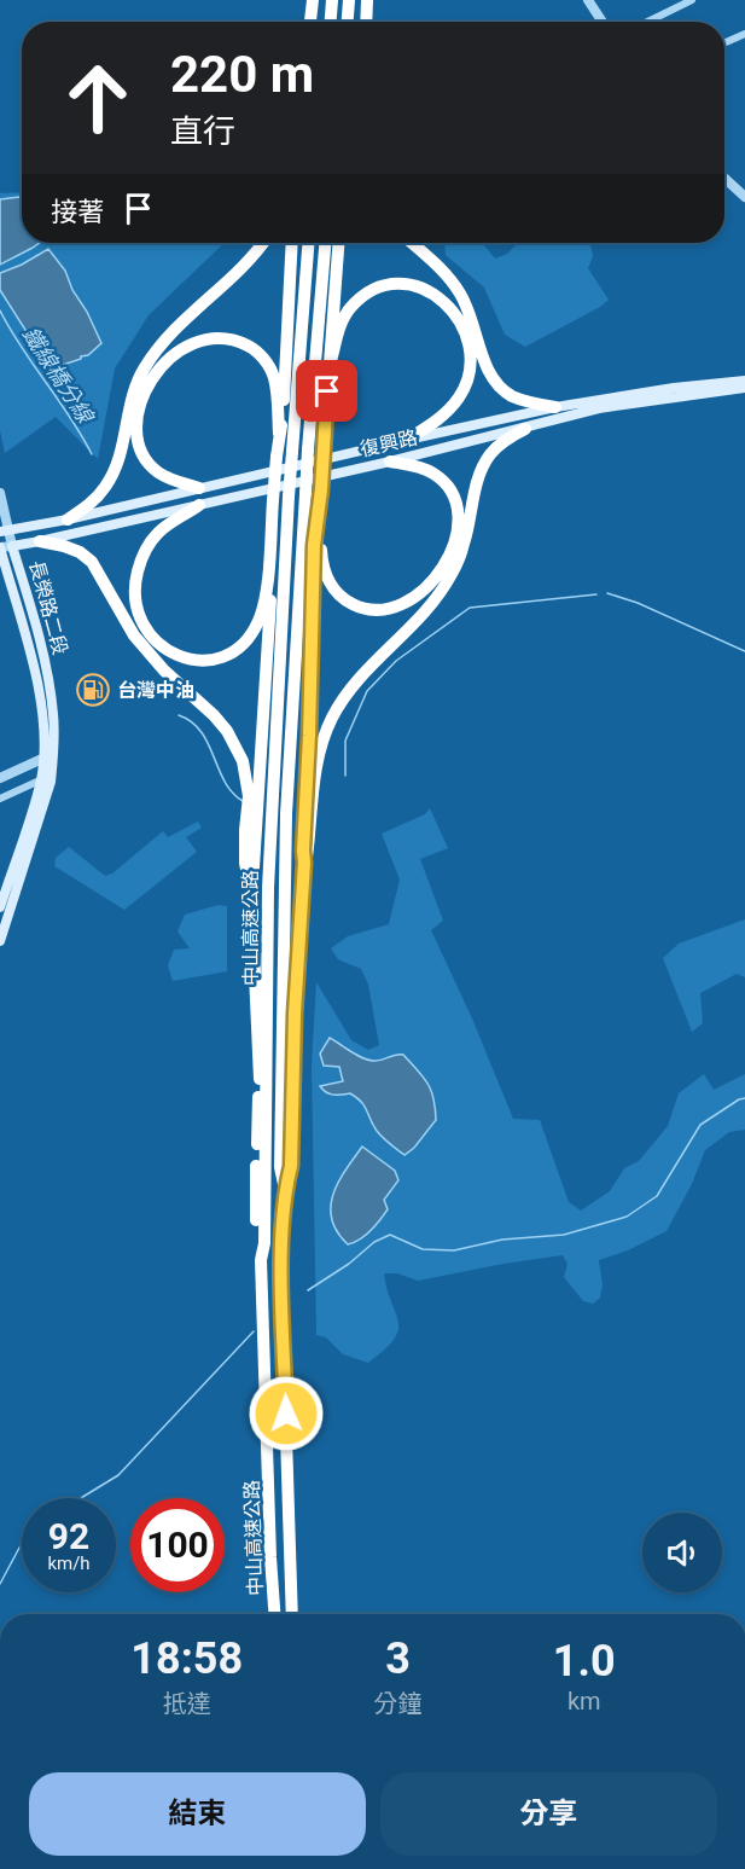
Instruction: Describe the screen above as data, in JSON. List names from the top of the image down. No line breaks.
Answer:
{"streets":{"highway":["中山高速公路"],"main road":["復興路","長榮路二段"]},"crossings":[["復興路","長榮路二段"]],"water":["鐵線橋分線"],"places":{"fuel station":["台灣中油"]},"page":{"turn":["220 m","直行"],"then":"接著","speed":"92 km/h","limit":"100","eta":["18:58","抵達","3","分鐘","1.0","km"],"buttons":["結束","分享"]}}
